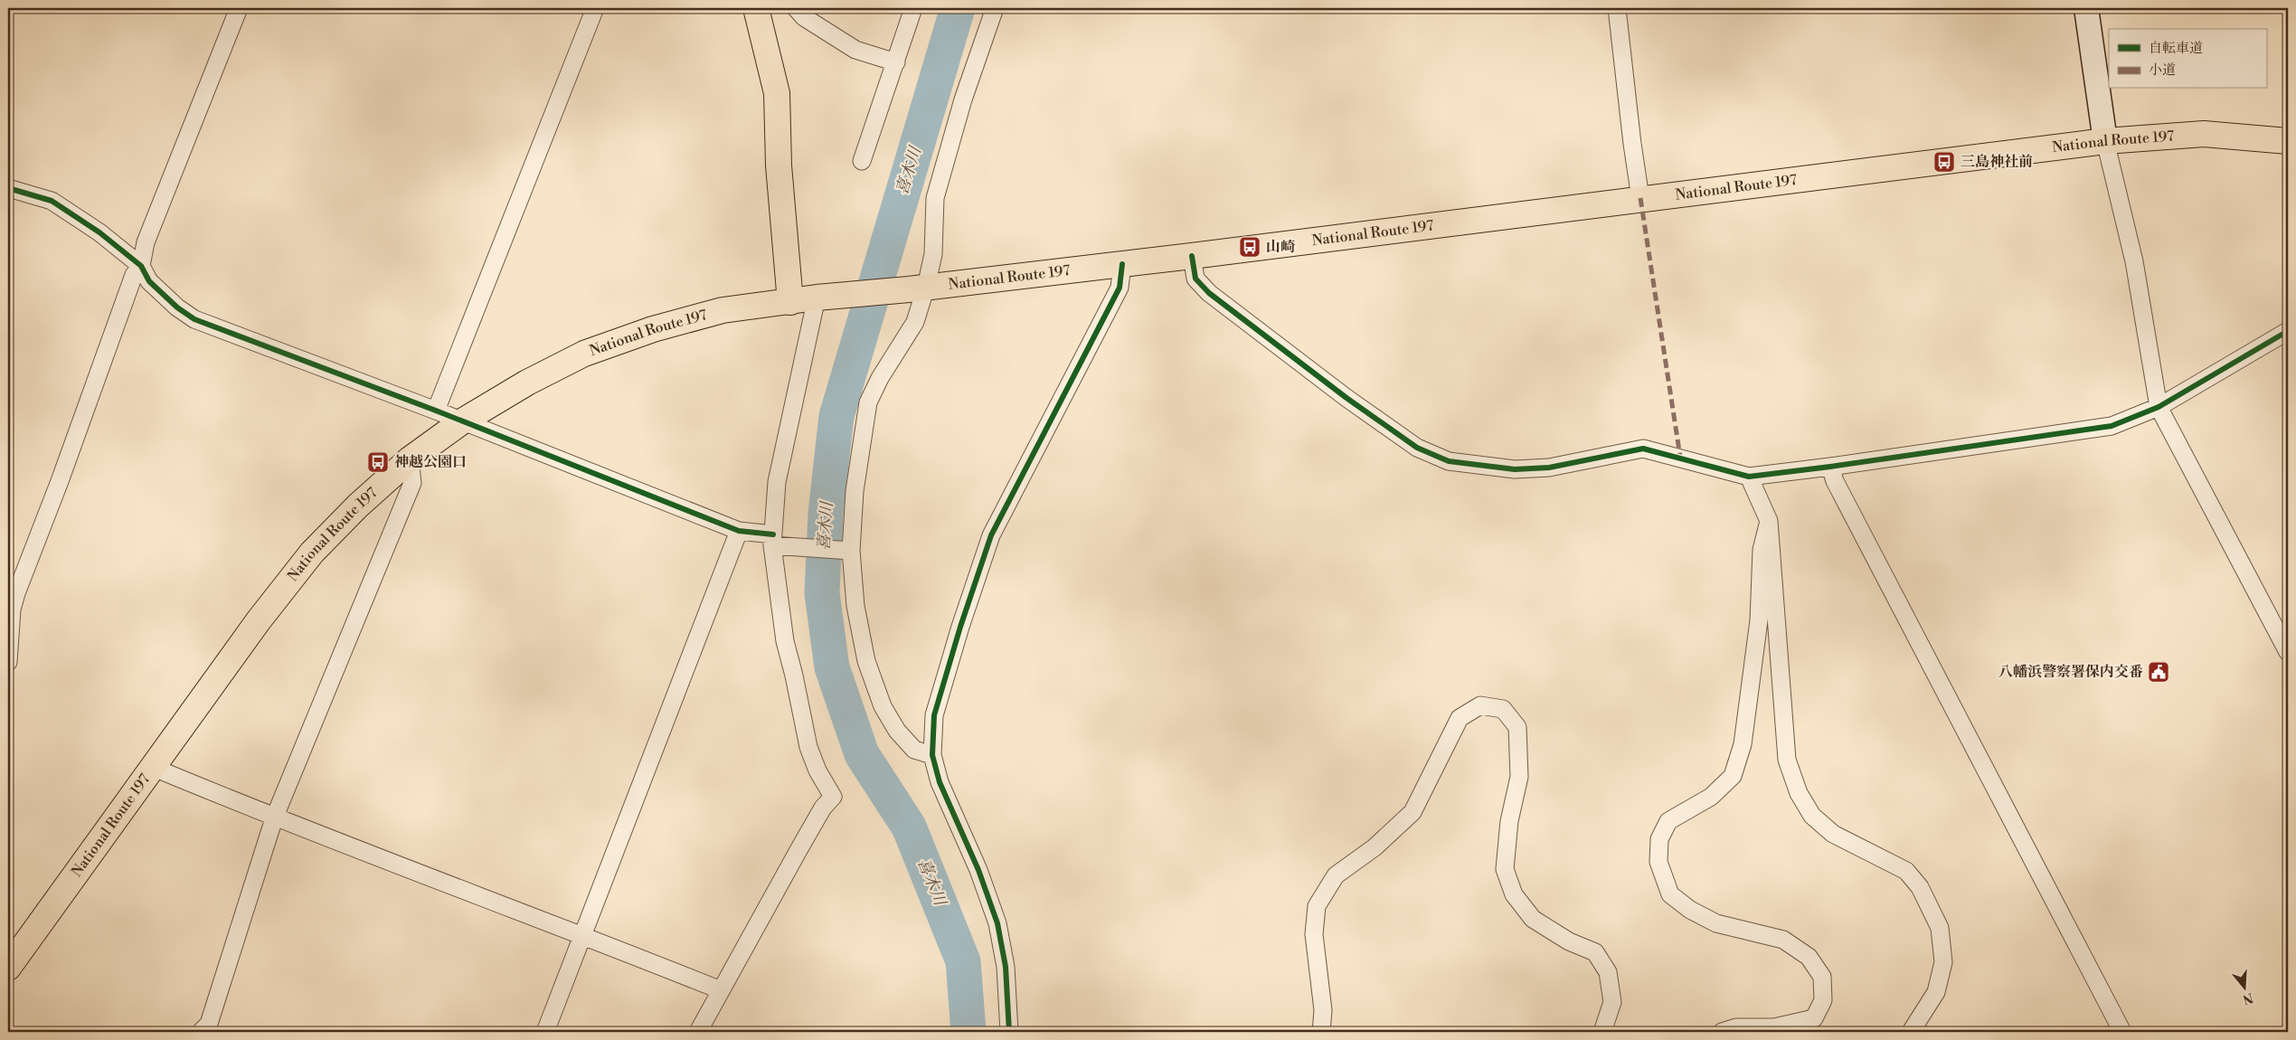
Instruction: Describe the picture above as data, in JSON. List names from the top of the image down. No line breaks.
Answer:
{"streets":{"highway":["National Route 197"]},"water":["喜木川"],"places":{"bus stop":["三島神社前","山崎","神越公園口"],"public building":["八幡浜警察署保内交番"]},"legend":["自転車道","小道"],"north":"bottom"}
